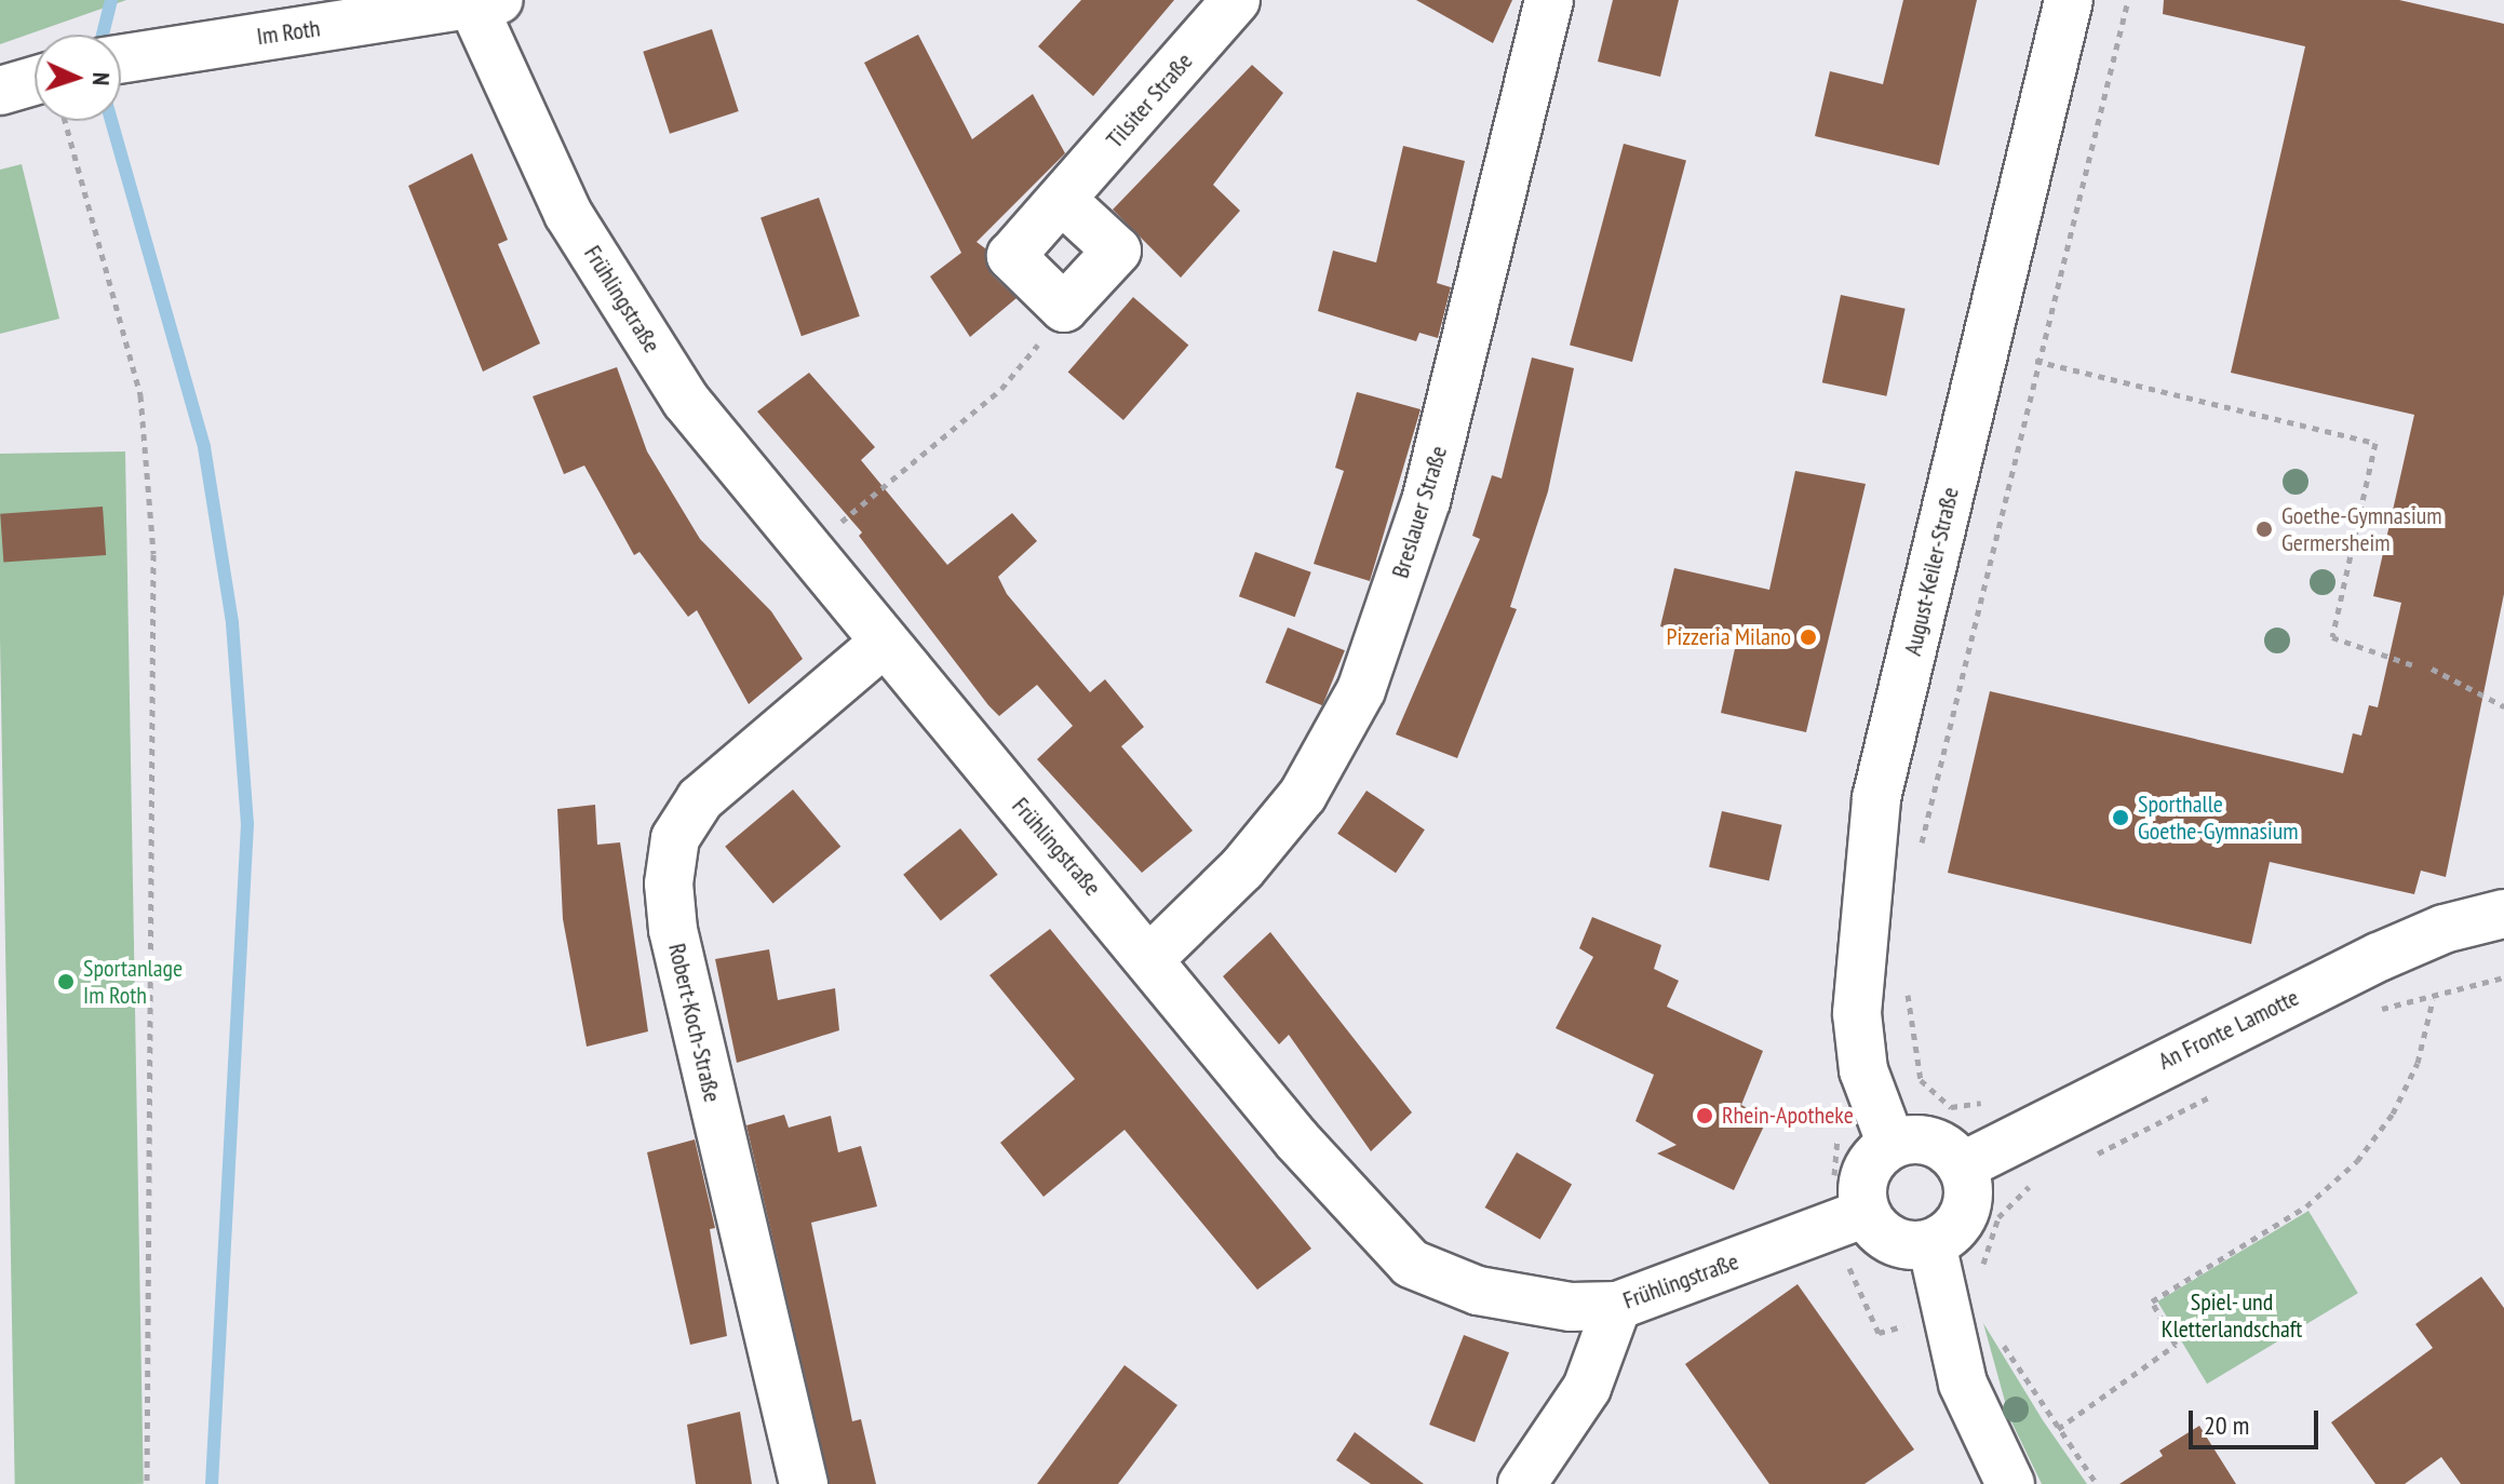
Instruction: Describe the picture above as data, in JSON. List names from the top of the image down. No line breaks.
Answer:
{"streets":{"street":["Im Roth","Tilsiter Straße","Frühlingstraße","Breslauer Straße","August-Keiler-Straße","Robert-Koch-Straße","An Fronte Lamotte"]},"crossings":[["Im Roth","Frühlingstraße"],["Frühlingstraße","Breslauer Straße"],["Frühlingstraße","August-Keiler-Straße"],["Frühlingstraße","Robert-Koch-Straße"],["Frühlingstraße","An Fronte Lamotte"],["August-Keiler-Straße","An Fronte Lamotte"]],"parks":["Spiel- und Kletterlandschaft"],"places":["Goethe-Gymnasium Germersheim","Pizzeria Milano","Sporthalle Goethe-Gymnasium","Sportanlage Im Roth","Rhein-Apotheke"],"scale_bar":"20 m","north":"right"}
